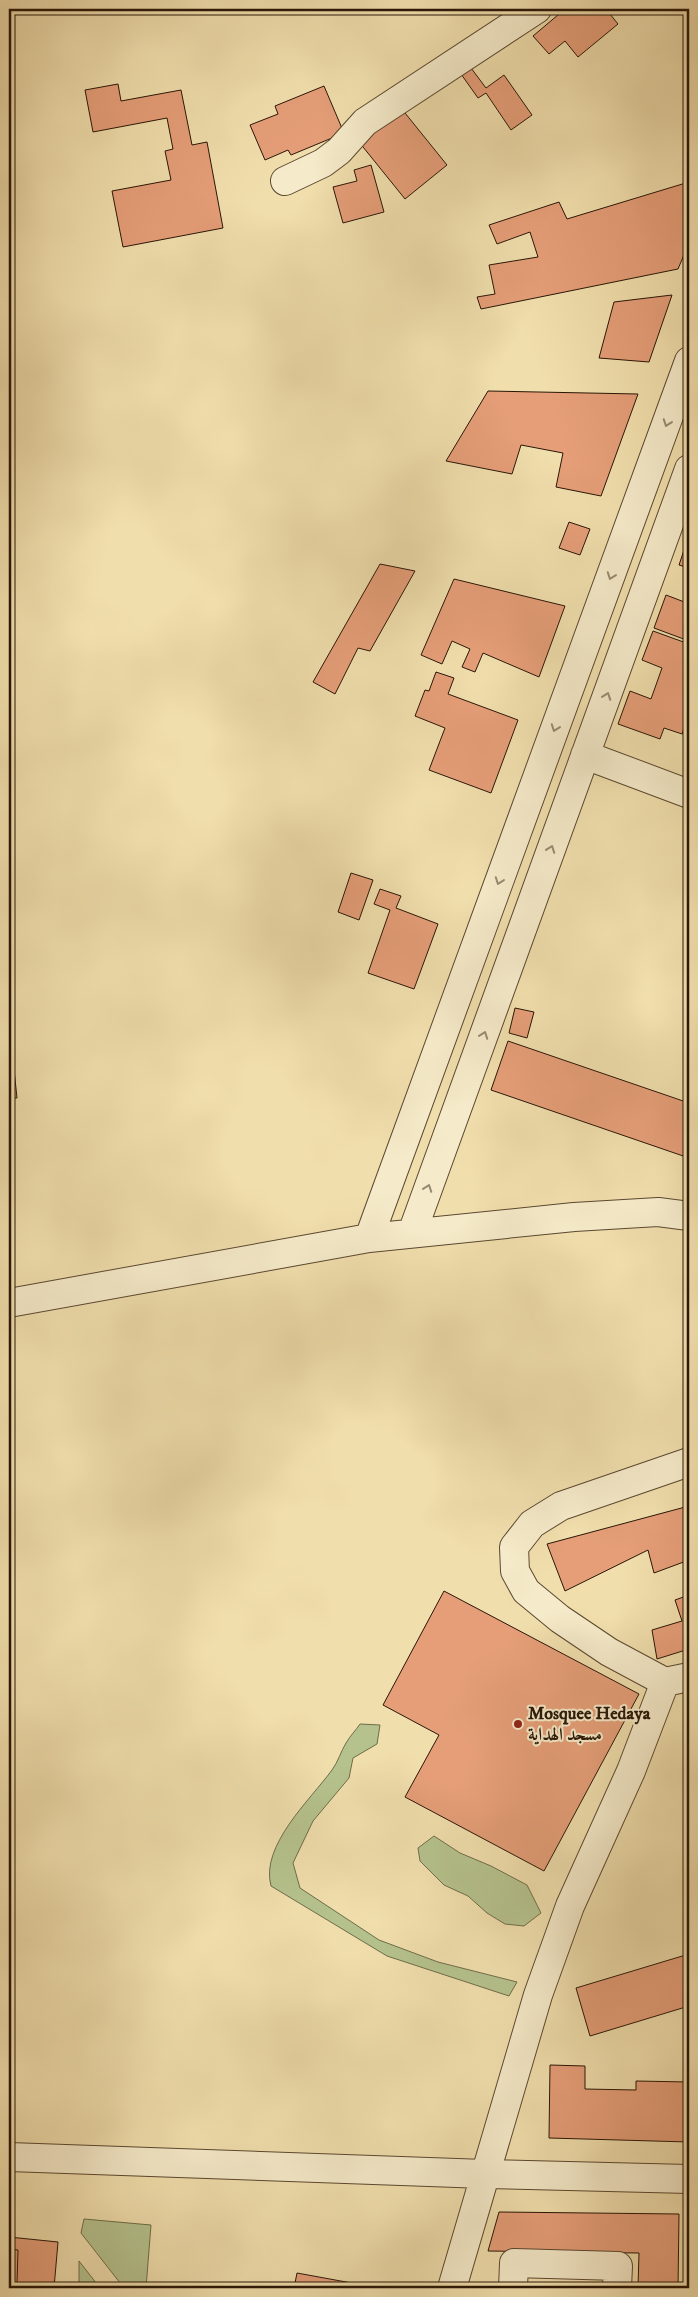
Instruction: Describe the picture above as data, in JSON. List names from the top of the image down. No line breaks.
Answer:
{"places":["Mosquee Hedaya مسجد الهداية"]}
